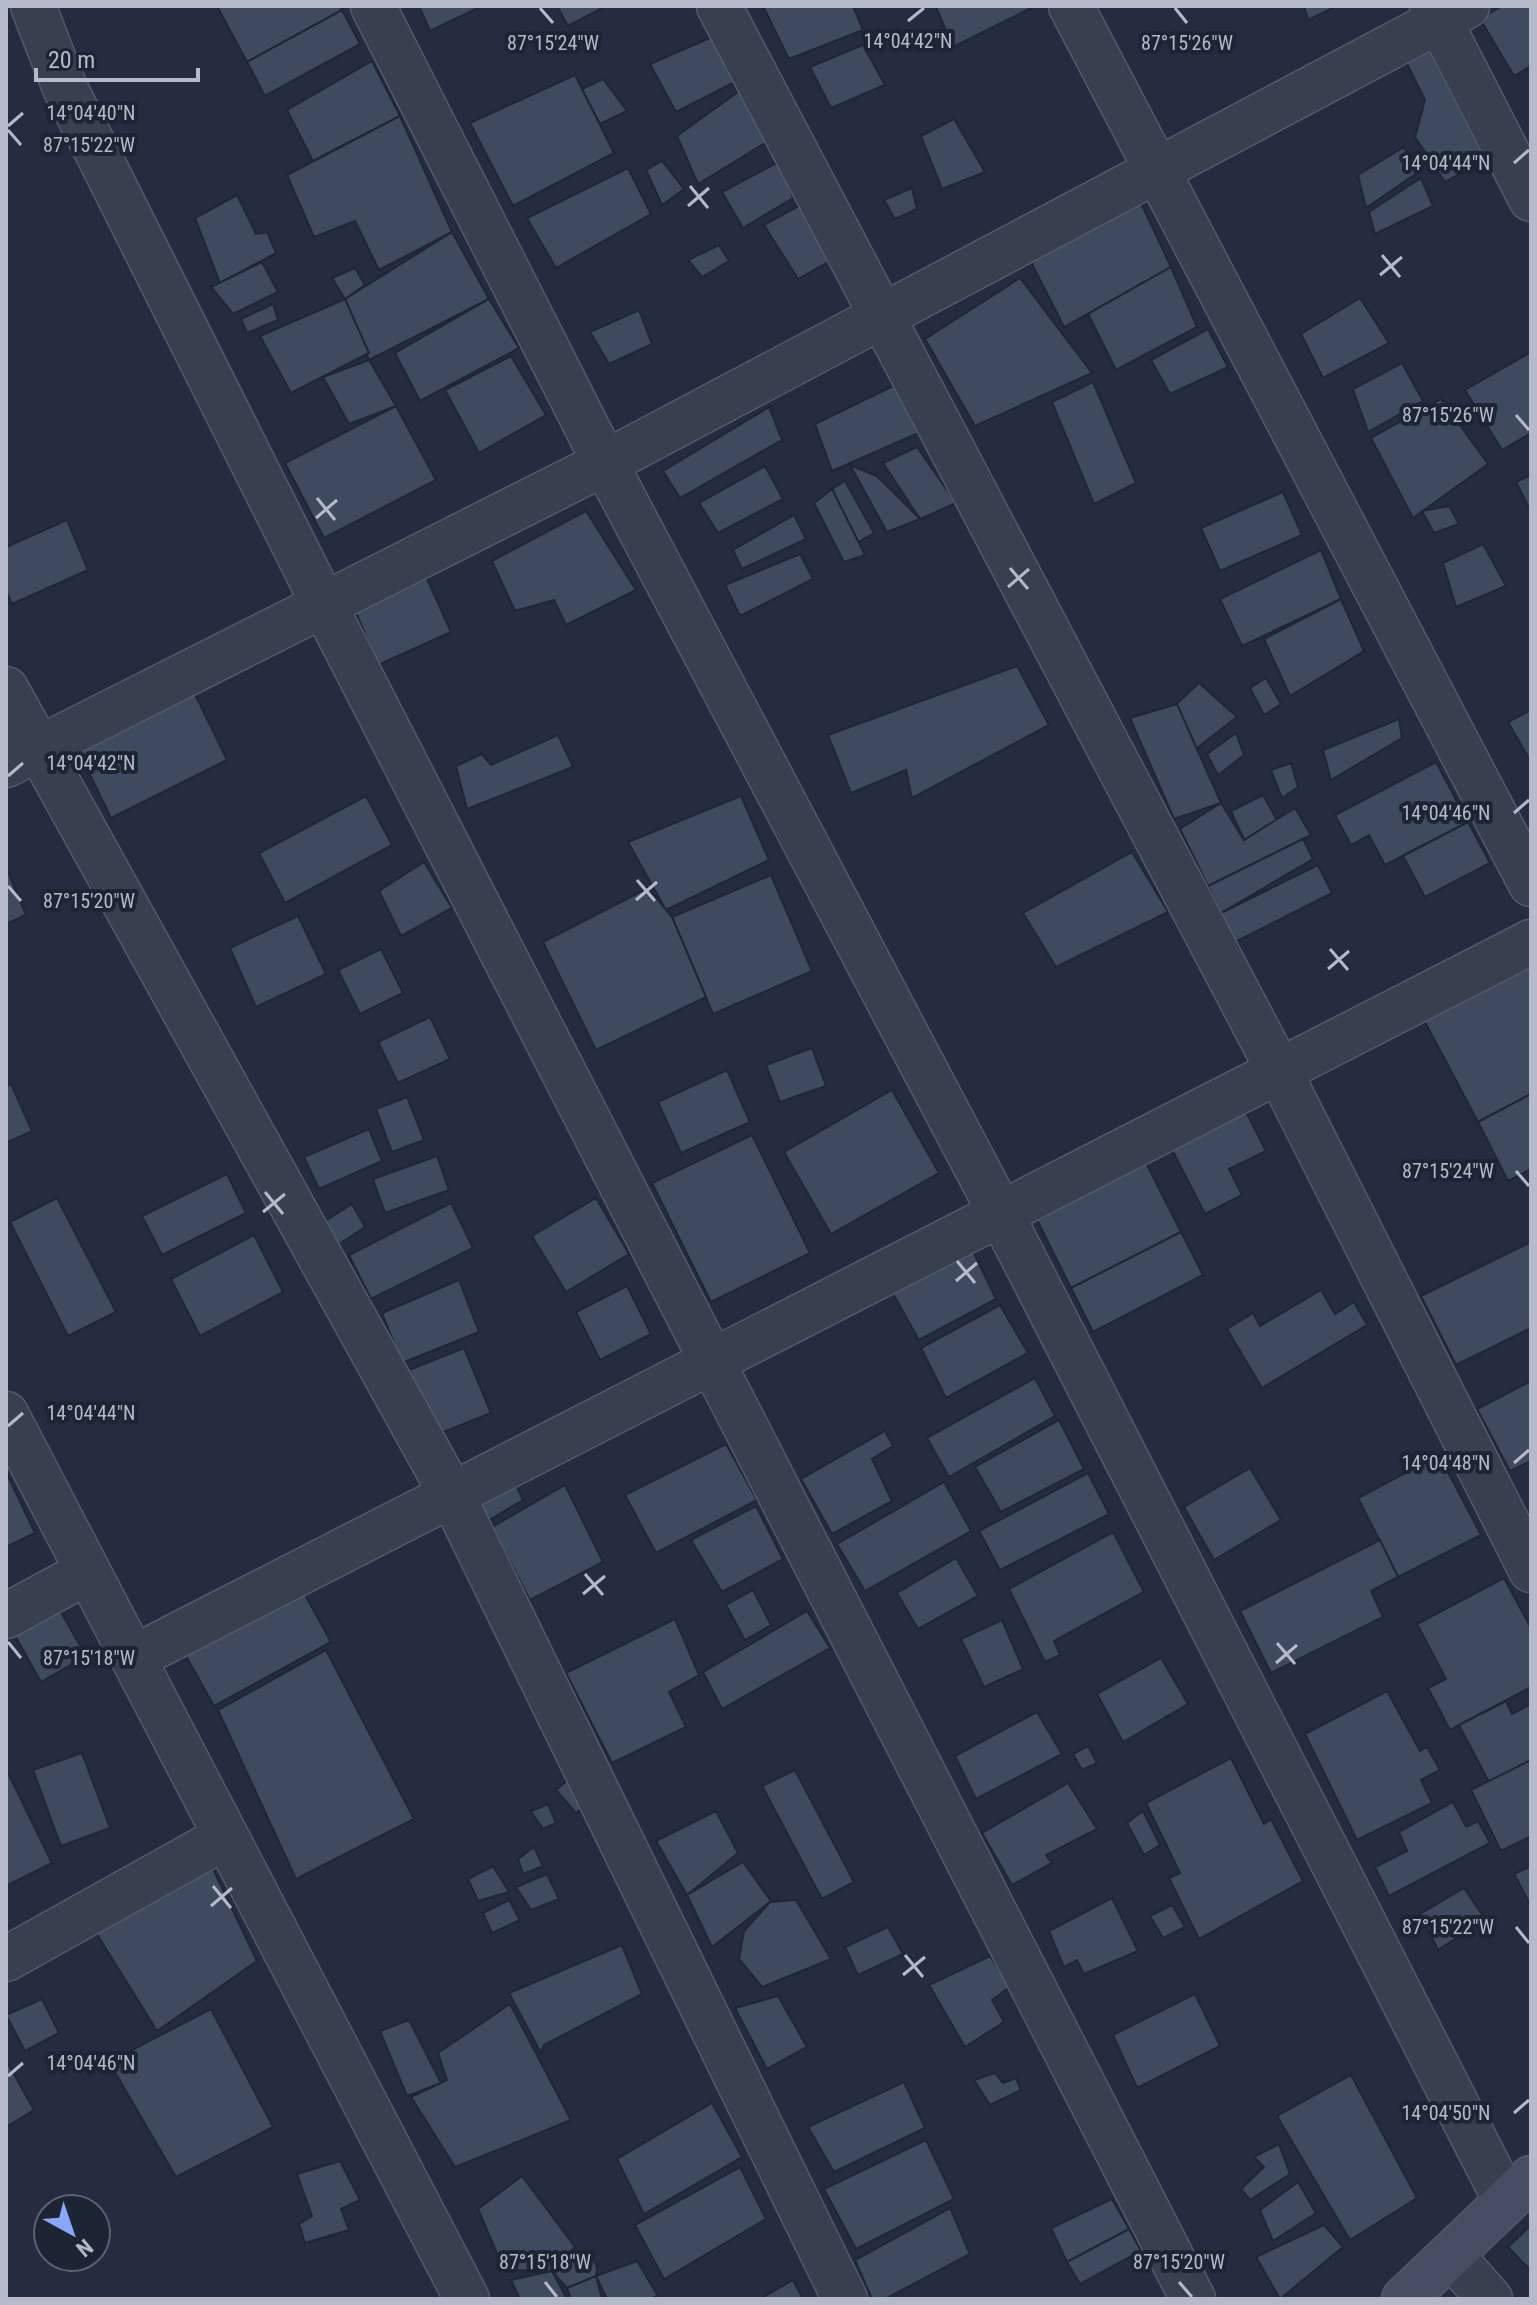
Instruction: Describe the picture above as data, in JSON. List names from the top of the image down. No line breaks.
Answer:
{"scale_bar":"20 m","north":"bottom right","coordinates":["14°04'42\"N","87°15'24\"W","87°15'26\"W","14°04'40\"N","87°15'22\"W","14°04'44\"N","14°04'46\"N","87°15'20\"W","14°04'48\"N","87°15'18\"W","14°04'50\"N"]}
